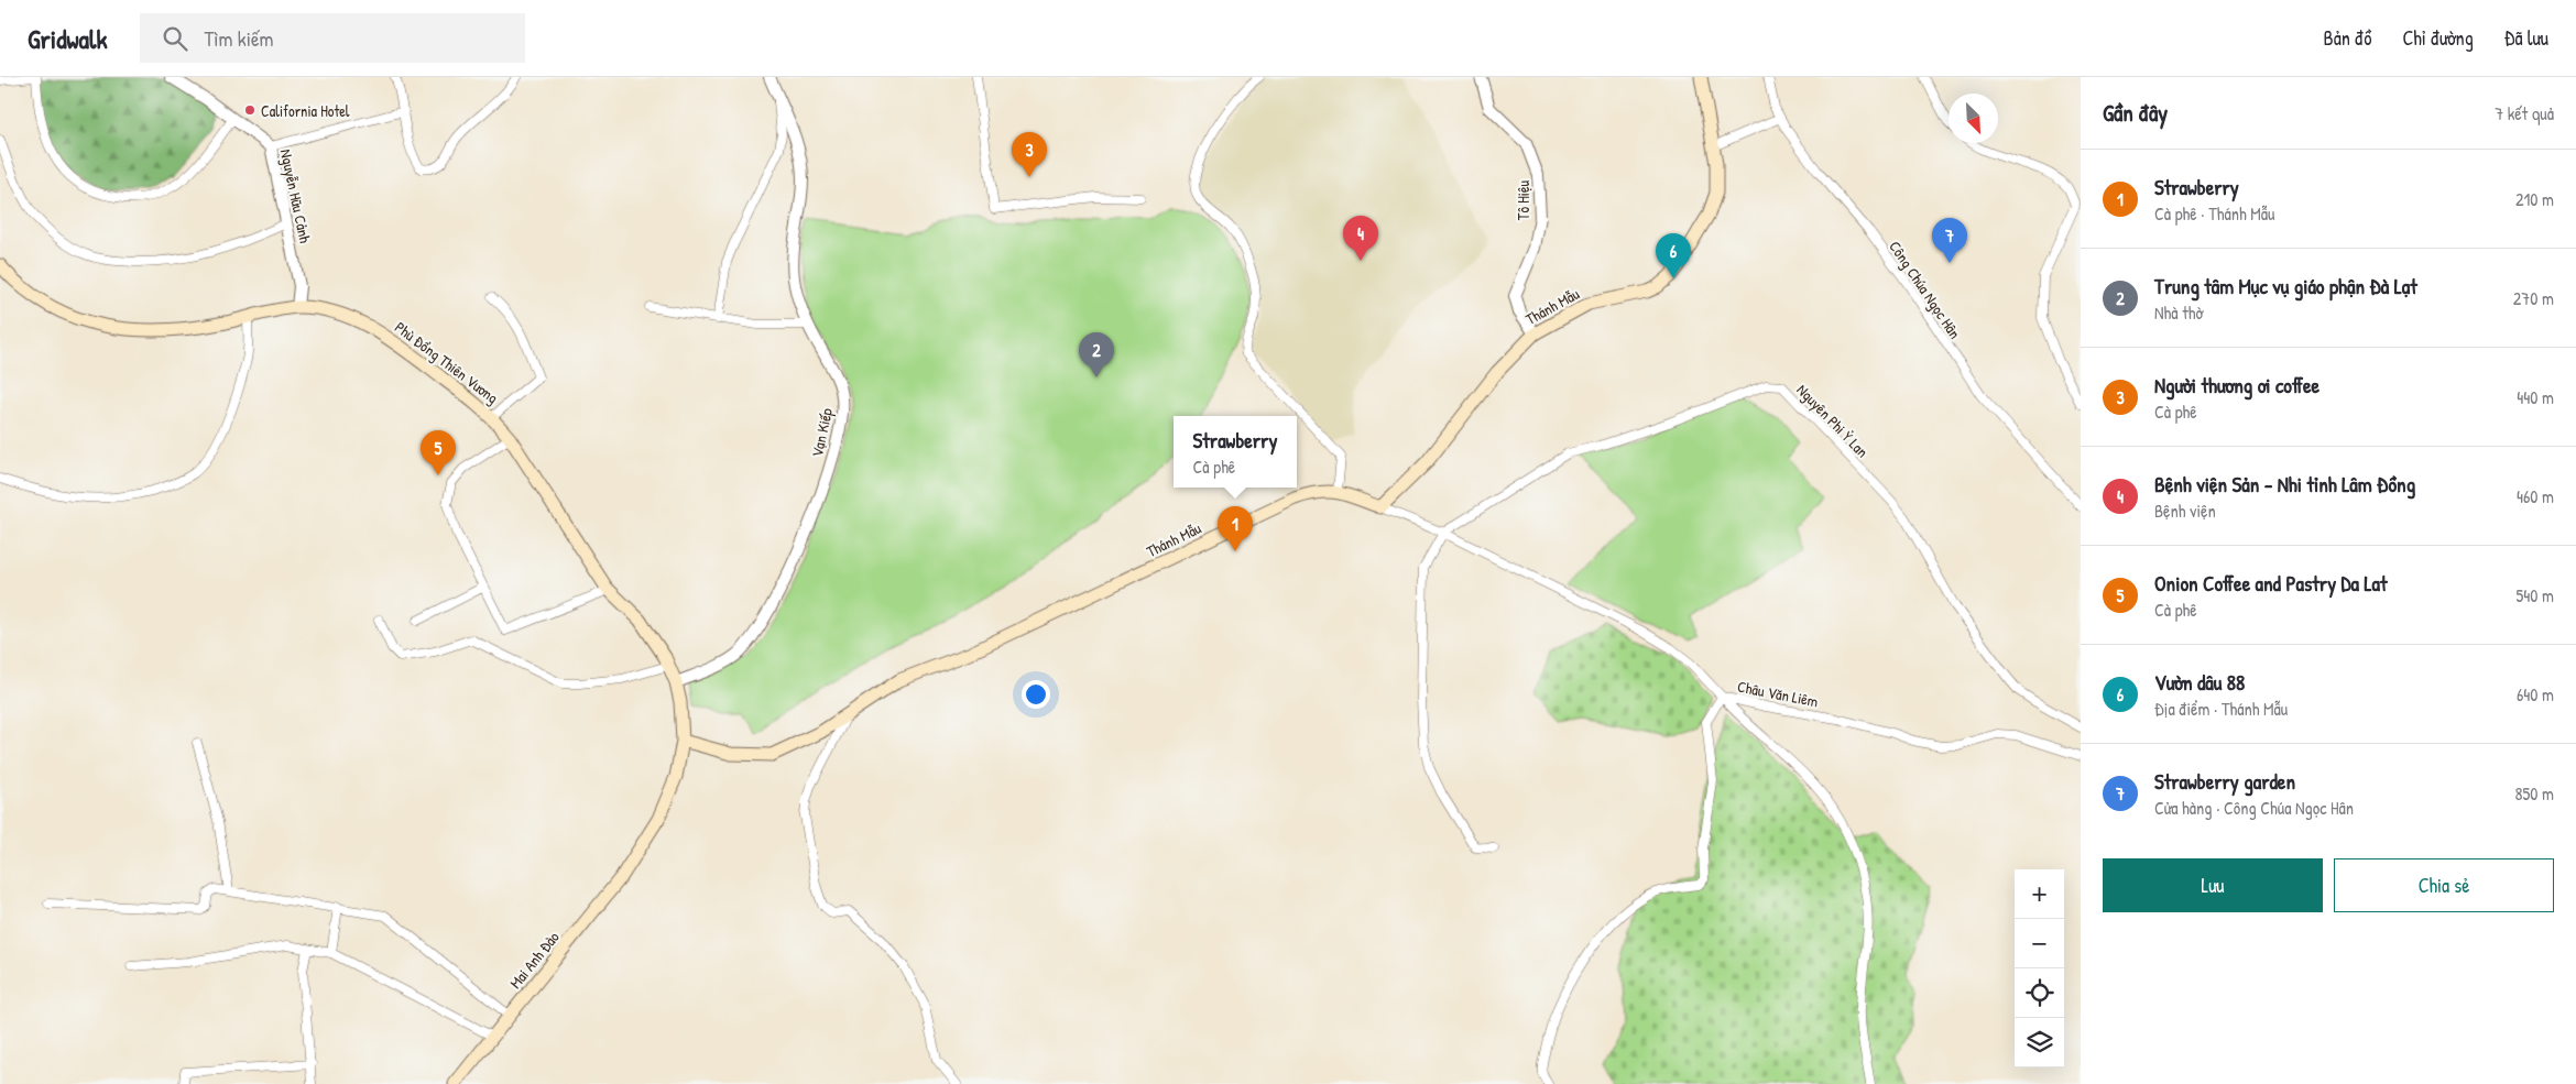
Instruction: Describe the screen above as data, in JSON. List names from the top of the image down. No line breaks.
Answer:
{"streets":{"main road":["Thánh Mẫu","Phù Đổng Thiên Vương","Mai Anh Đào"],"street":["Nguyễn Hữu Cảnh","Tô Hiệu","Công Chúa Ngọc Hân","Nguyên Phi Ỷ Lan","Vạn Kiếp","Châu Văn Liêm"]},"crossings":[["Nguyễn Hữu Cảnh","Phù Đổng Thiên Vương"],["Tô Hiệu","Thánh Mẫu"],["Thánh Mẫu","Phù Đổng Thiên Vương"],["Thánh Mẫu","Châu Văn Liêm"],["Phù Đổng Thiên Vương","Vạn Kiếp"],["Phù Đổng Thiên Vương","Mai Anh Đào"],["Nguyên Phi Ỷ Lan","Châu Văn Liêm"]],"places":["California Hotel"],"north":"bottom right","page":{"header":"Gridwalk","search":"Tìm kiếm","nav":["Bản đồ","Chỉ đường","Đã lưu"],"heading":["Gần đây","7 kết quả"],"pins":["3","4","7","6","2","5","1"],"list":[{"mark":"1","name":"Strawberry","note":"Cà phê · Thánh Mẫu","value":"210 m"},{"mark":"2","name":"Trung tâm Mục vụ giáo phận Đà Lạt","note":"Nhà thờ","value":"270 m"},{"mark":"3","name":"Người thương ơi coffee","note":"Cà phê","value":"440 m"},{"mark":"4","name":"Bệnh viện Sản - Nhi tỉnh Lâm Đồng","note":"Bệnh viện","value":"460 m"},{"mark":"5","name":"Onion Coffee and Pastry Da Lat","note":"Cà phê","value":"540 m"},{"mark":"6","name":"Vườn dâu 88","note":"Địa điểm · Thánh Mẫu","value":"640 m"},{"mark":"7","name":"Strawberry garden","note":"Cửa hàng · Công Chúa Ngọc Hân","value":"850 m"}],"popup":["Strawberry","Cà phê"],"buttons":["Lưu","Chia sẻ"],"map_buttons":["+","−"]}}
